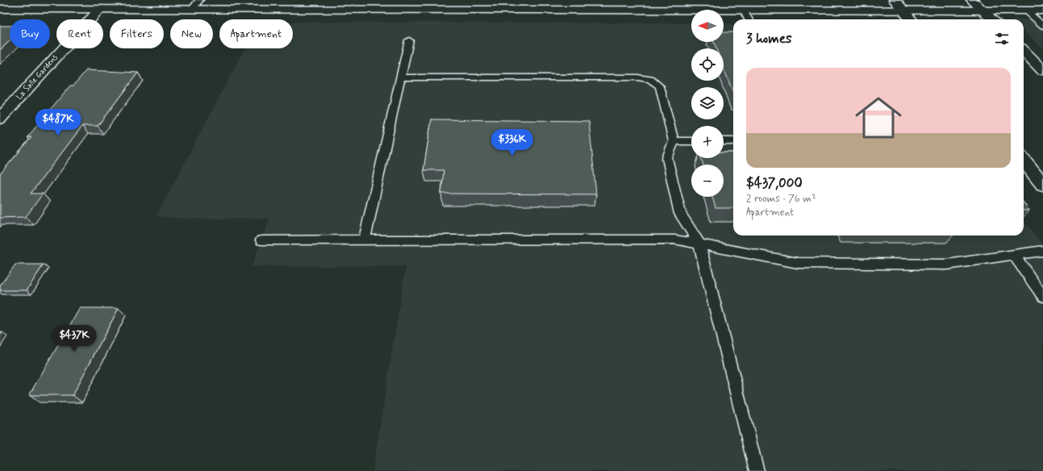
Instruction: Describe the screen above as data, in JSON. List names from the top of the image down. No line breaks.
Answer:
{"streets":{"street":["La Salle Gardens"]},"north":"left","page":{"map_buttons":["+","−"],"chip":["Buy","Rent","Filters","New","Apartment"],"heading":"3 homes","list":[{"name":"$437,000","note":"2 rooms · 76 m² · Apartment"}],"price":["$487K","$336K","$437K"]}}
